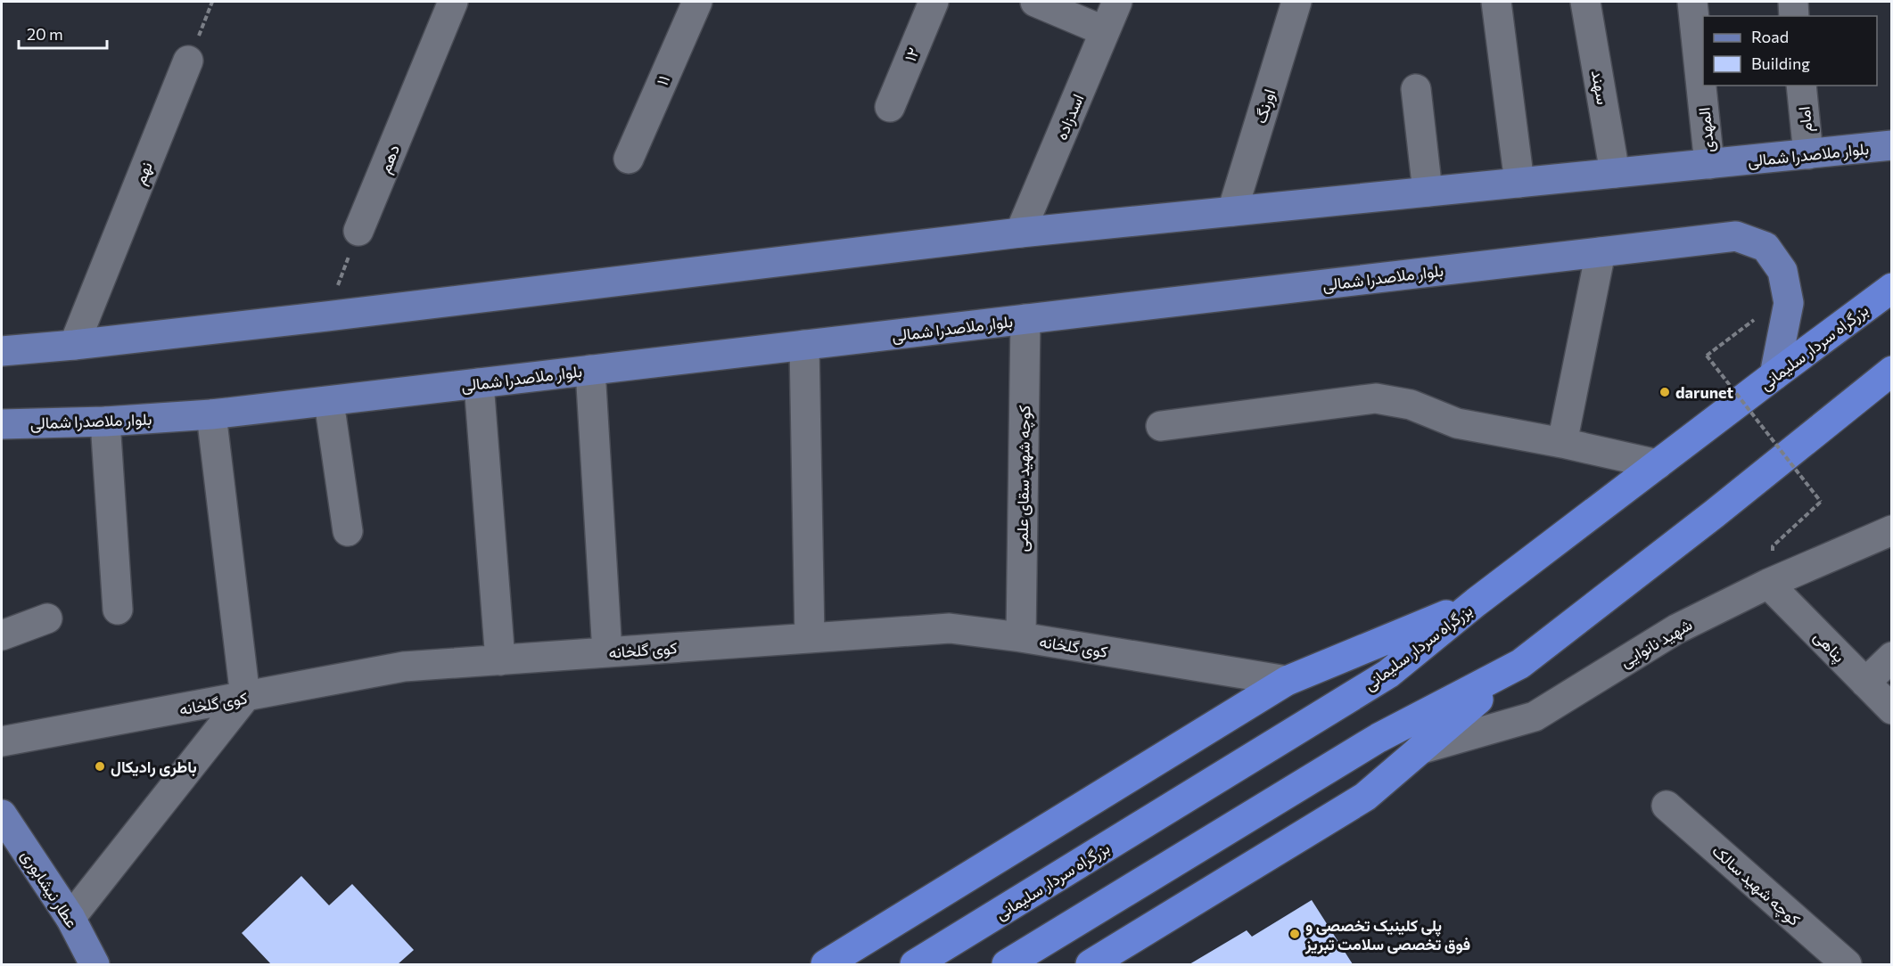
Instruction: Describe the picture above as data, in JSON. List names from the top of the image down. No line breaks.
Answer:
{"streets":{"highway":["بزرگراه سردار سلیمانی"],"main road":["بلوار ملاصدرا شمالی","عطار نیشابوری"],"street":["۱۲","۱۱","سهند","اورنگ","اسدزاده","امام","المهدی","دهم","نهم","کوچه شهید سقای علمی","شهید نانوایی","کوی گلخانه","پناهی","کوچه شهید سالک"]},"crossings":[["سهند","بلوار ملاصدرا شمالی"],["اورنگ","بلوار ملاصدرا شمالی"],["اسدزاده","بلوار ملاصدرا شمالی"],["امام","بلوار ملاصدرا شمالی"],["المهدی","بلوار ملاصدرا شمالی"],["بلوار ملاصدرا شمالی","نهم"],["بلوار ملاصدرا شمالی","بزرگراه سردار سلیمانی"],["بلوار ملاصدرا شمالی","کوچه شهید سقای علمی"],["کوچه شهید سقای علمی","کوی گلخانه"],["شهید نانوایی","پناهی"]],"places":["darunet","باطری رادیکال","پلی کلینیک تخصصی و فوق تخصصی سلامت تبریز"],"legend":["Road","Building"],"scale_bar":"20 m"}
